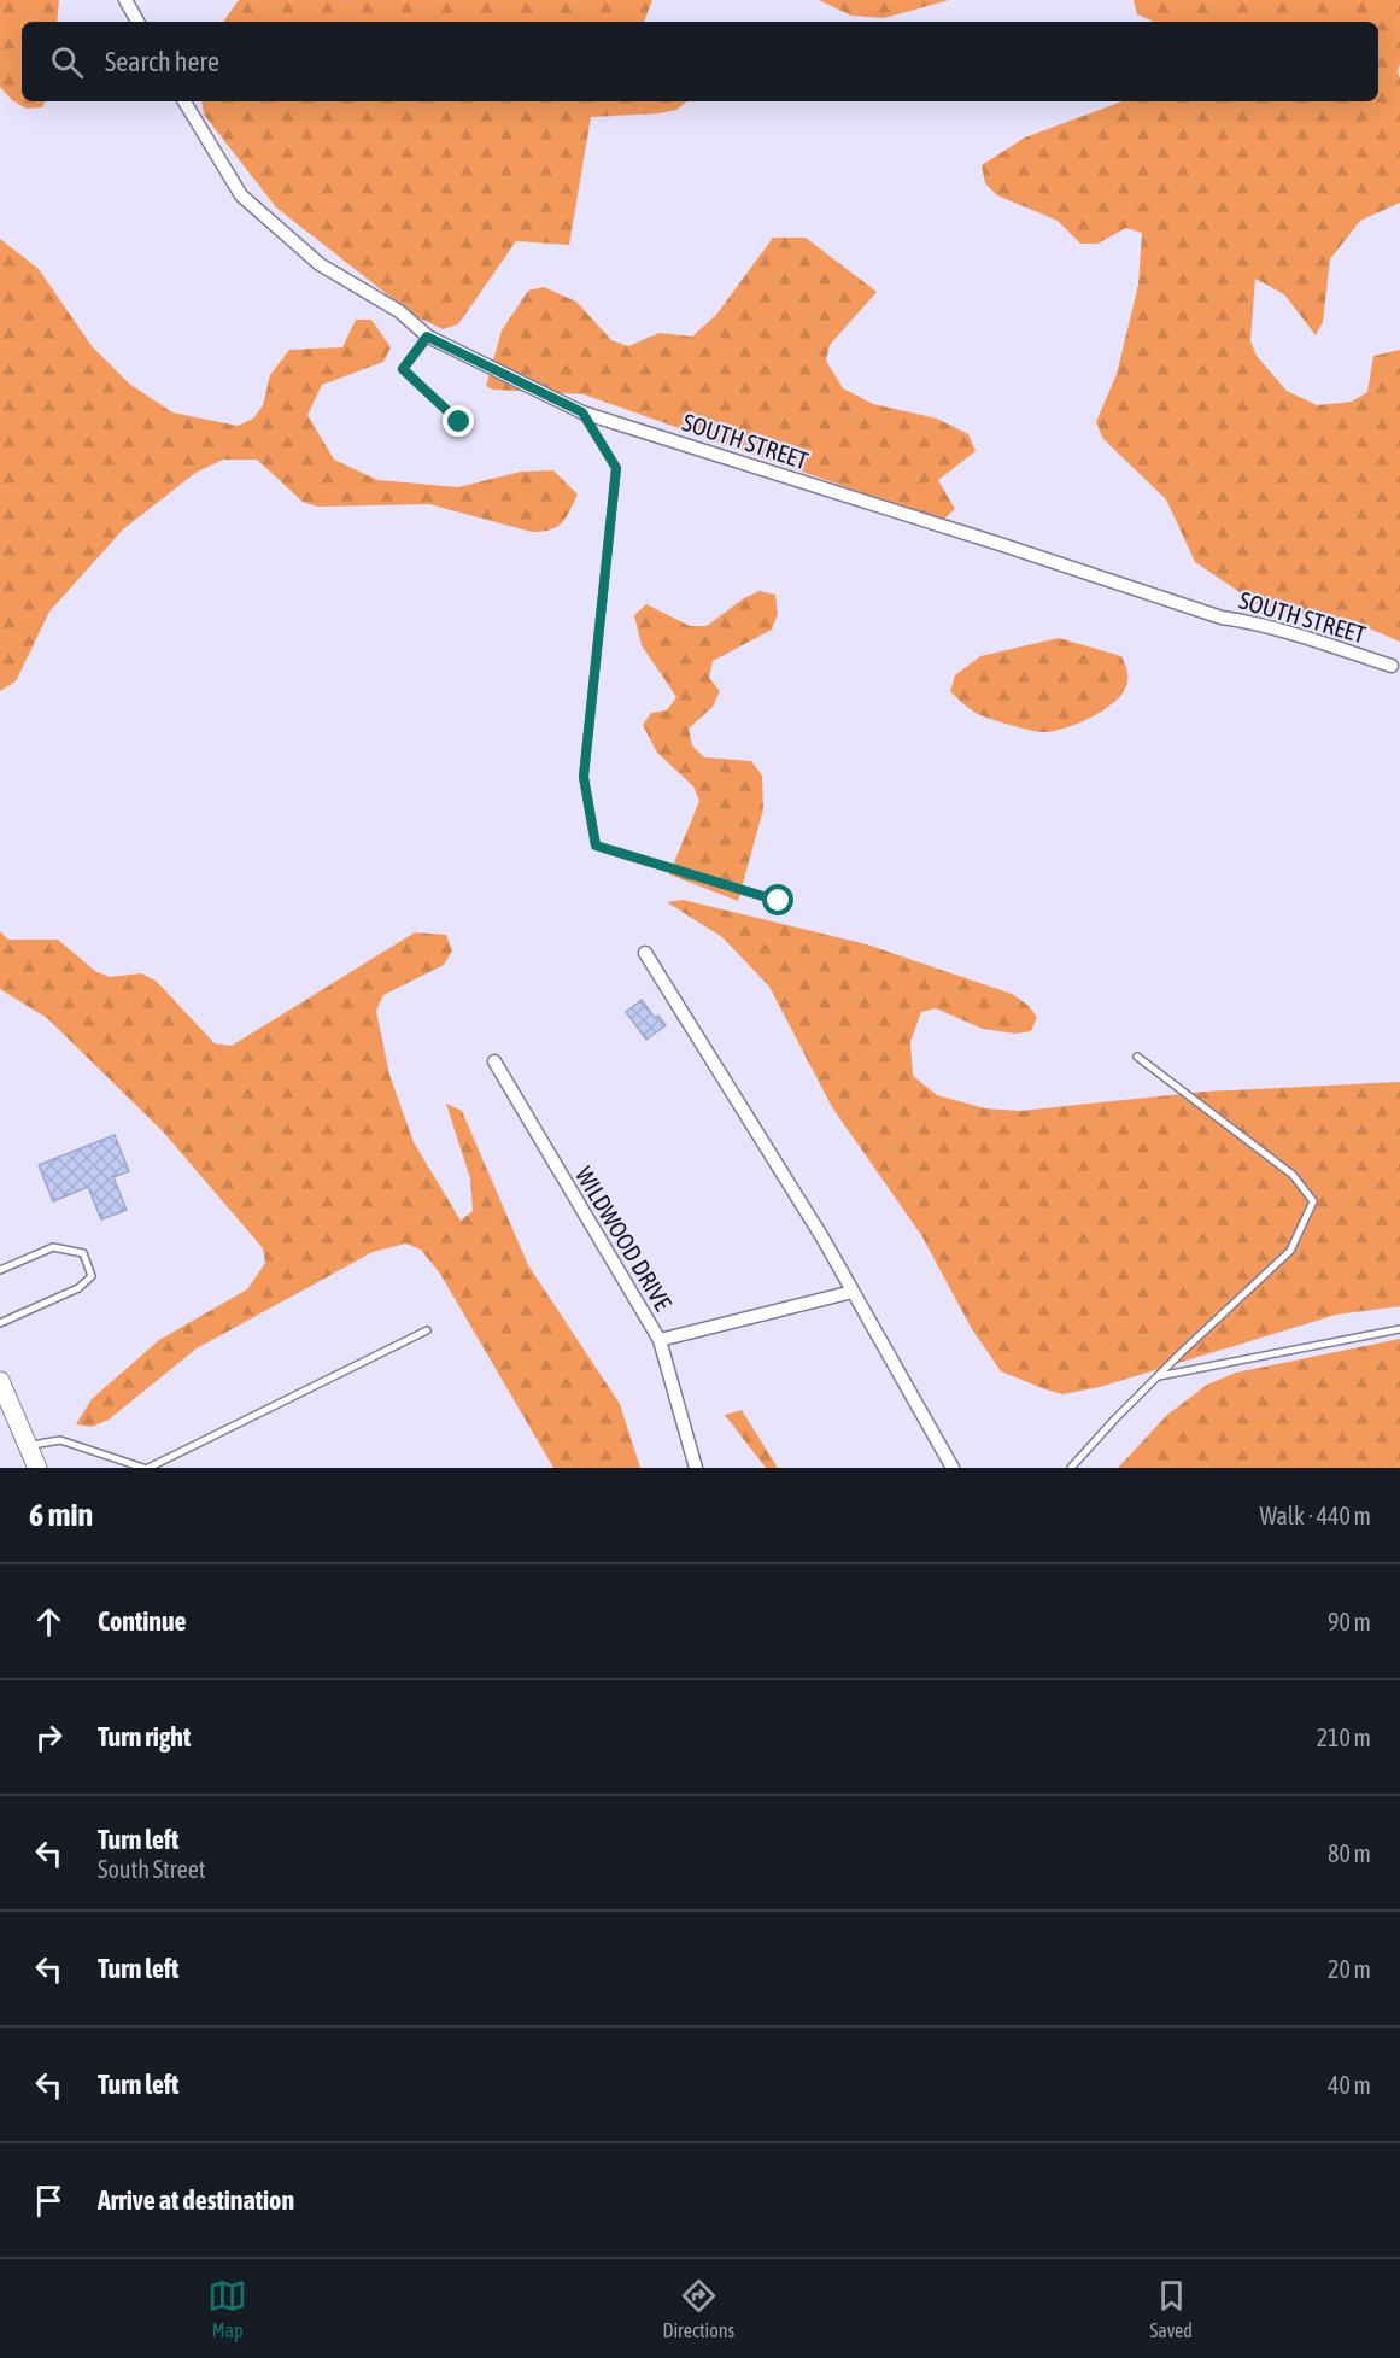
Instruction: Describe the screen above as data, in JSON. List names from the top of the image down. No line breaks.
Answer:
{"streets":{"street":["SOUTH STREET","WILDWOOD DRIVE"]},"page":{"search":"Search here","heading":["6 min","Walk · 440 m"],"list":[["Continue","90 m"],["Turn right","210 m"],["Turn left","South Street","80 m"],["Turn left","20 m"],["Turn left","40 m"],"Arrive at destination"],"nav":["Map","Directions","Saved"]}}
